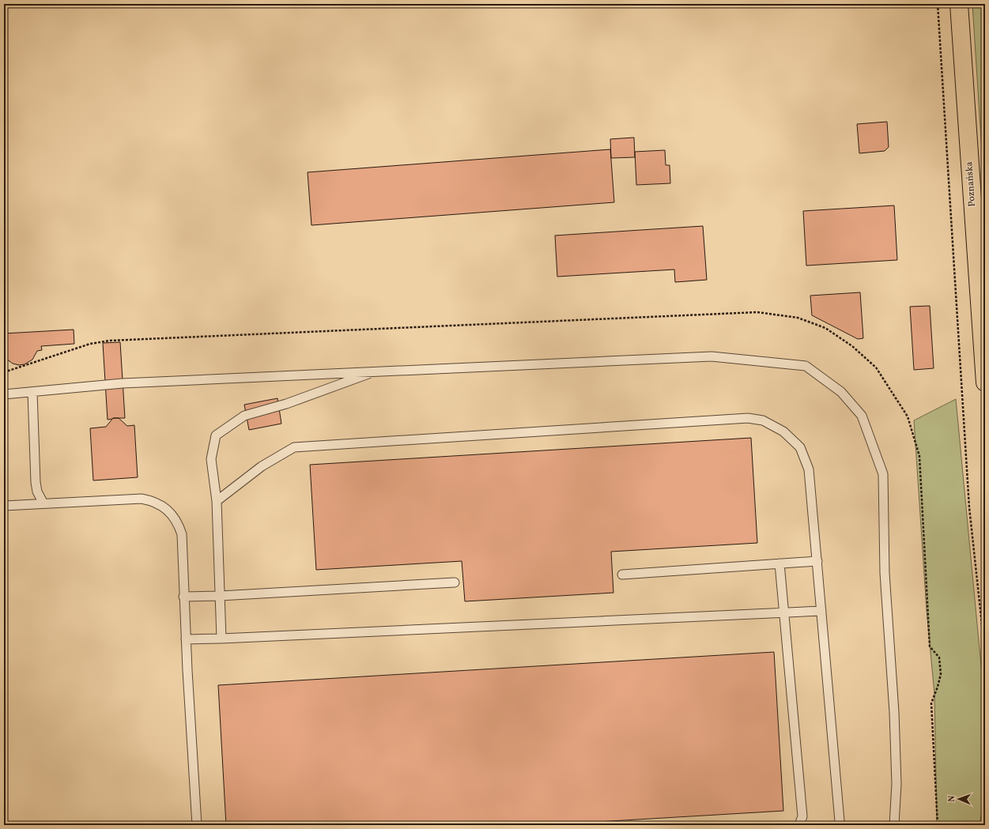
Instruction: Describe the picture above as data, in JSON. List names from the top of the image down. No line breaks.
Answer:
{"streets":{"main road":["Poznańska"]},"north":"left"}
